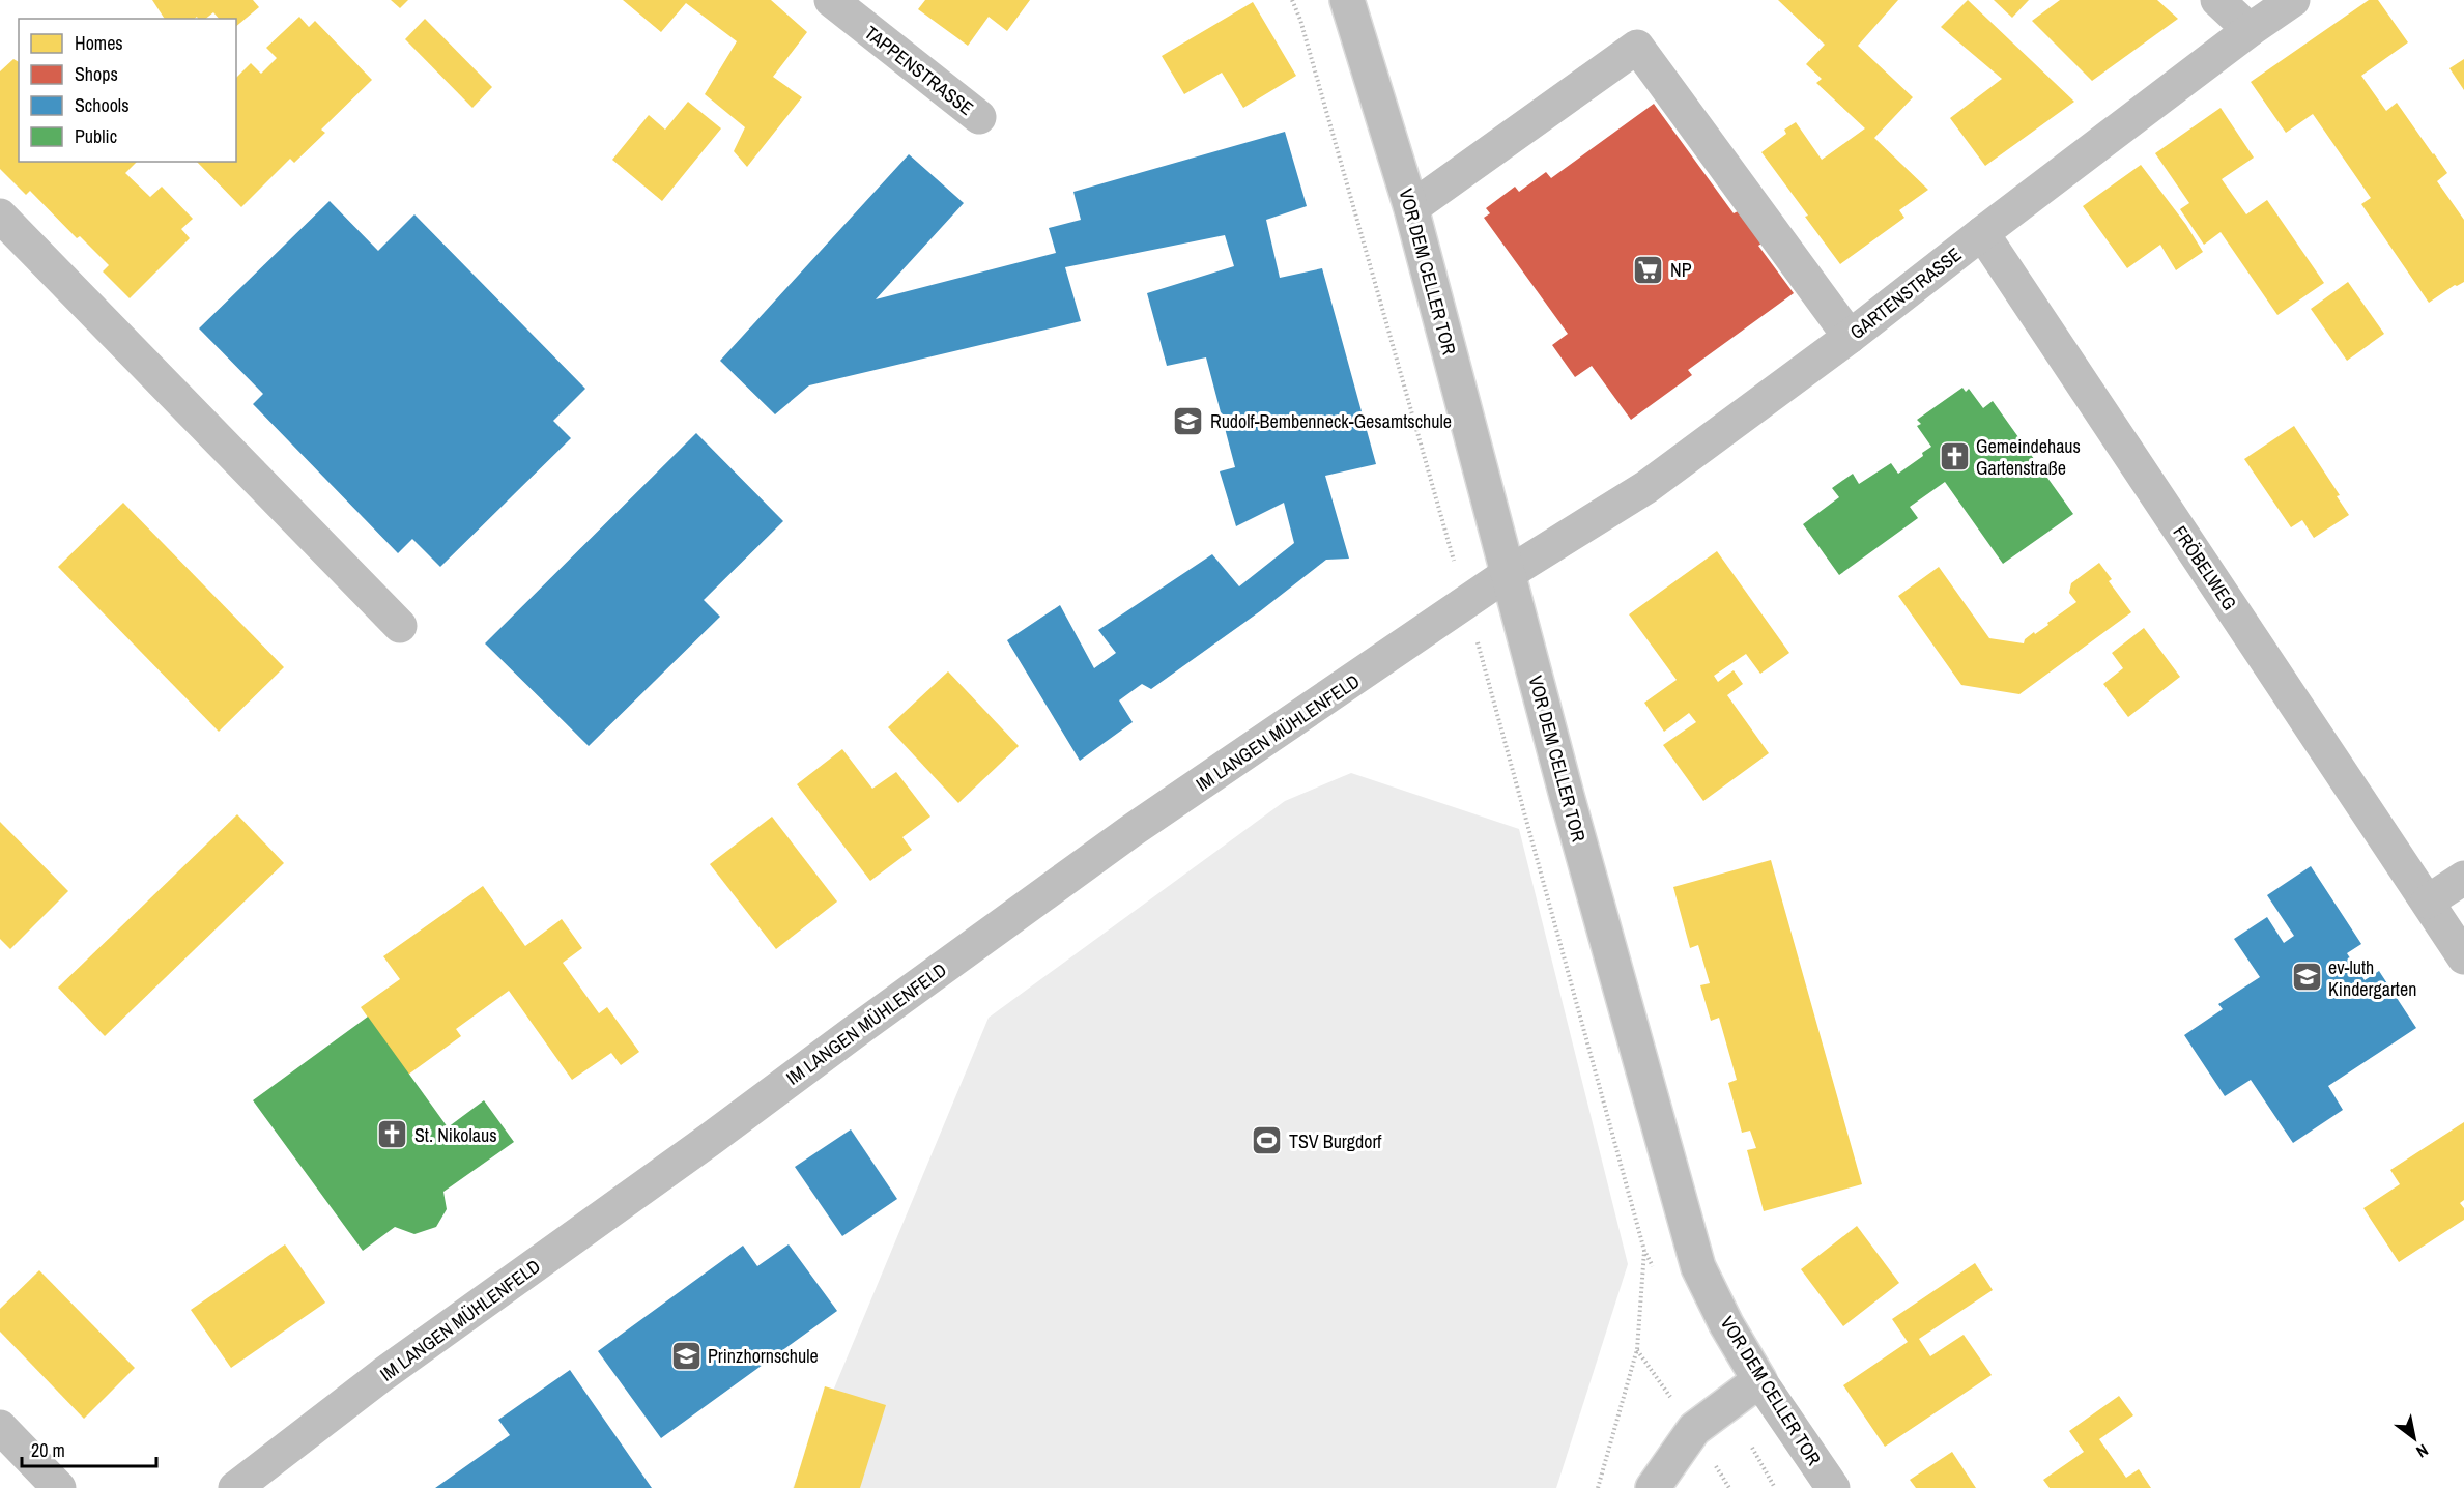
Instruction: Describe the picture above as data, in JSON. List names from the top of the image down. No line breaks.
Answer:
{"streets":{"street":["TAPPENSTRASSE","VOR DEM CELLER TOR","GARTENSTRASSE","FRÖBELWEG","IM LANGEN MÜHLENFELD"]},"crossings":[["VOR DEM CELLER TOR","GARTENSTRASSE"],["VOR DEM CELLER TOR","IM LANGEN MÜHLENFELD"],["GARTENSTRASSE","FRÖBELWEG"],["GARTENSTRASSE","IM LANGEN MÜHLENFELD"]],"places":{"supermarket":["NP"],"school or university":["Rudolf-Bembenneck-Gesamtschule","ev-luth Kindergarten","Prinzhornschule"],"church":["Gemeindehaus Gartenstraße","St. Nikolaus"],"sports":["TSV Burgdorf"]},"legend":["Homes","Shops","Schools","Public"],"scale_bar":"20 m","north":"bottom right"}
